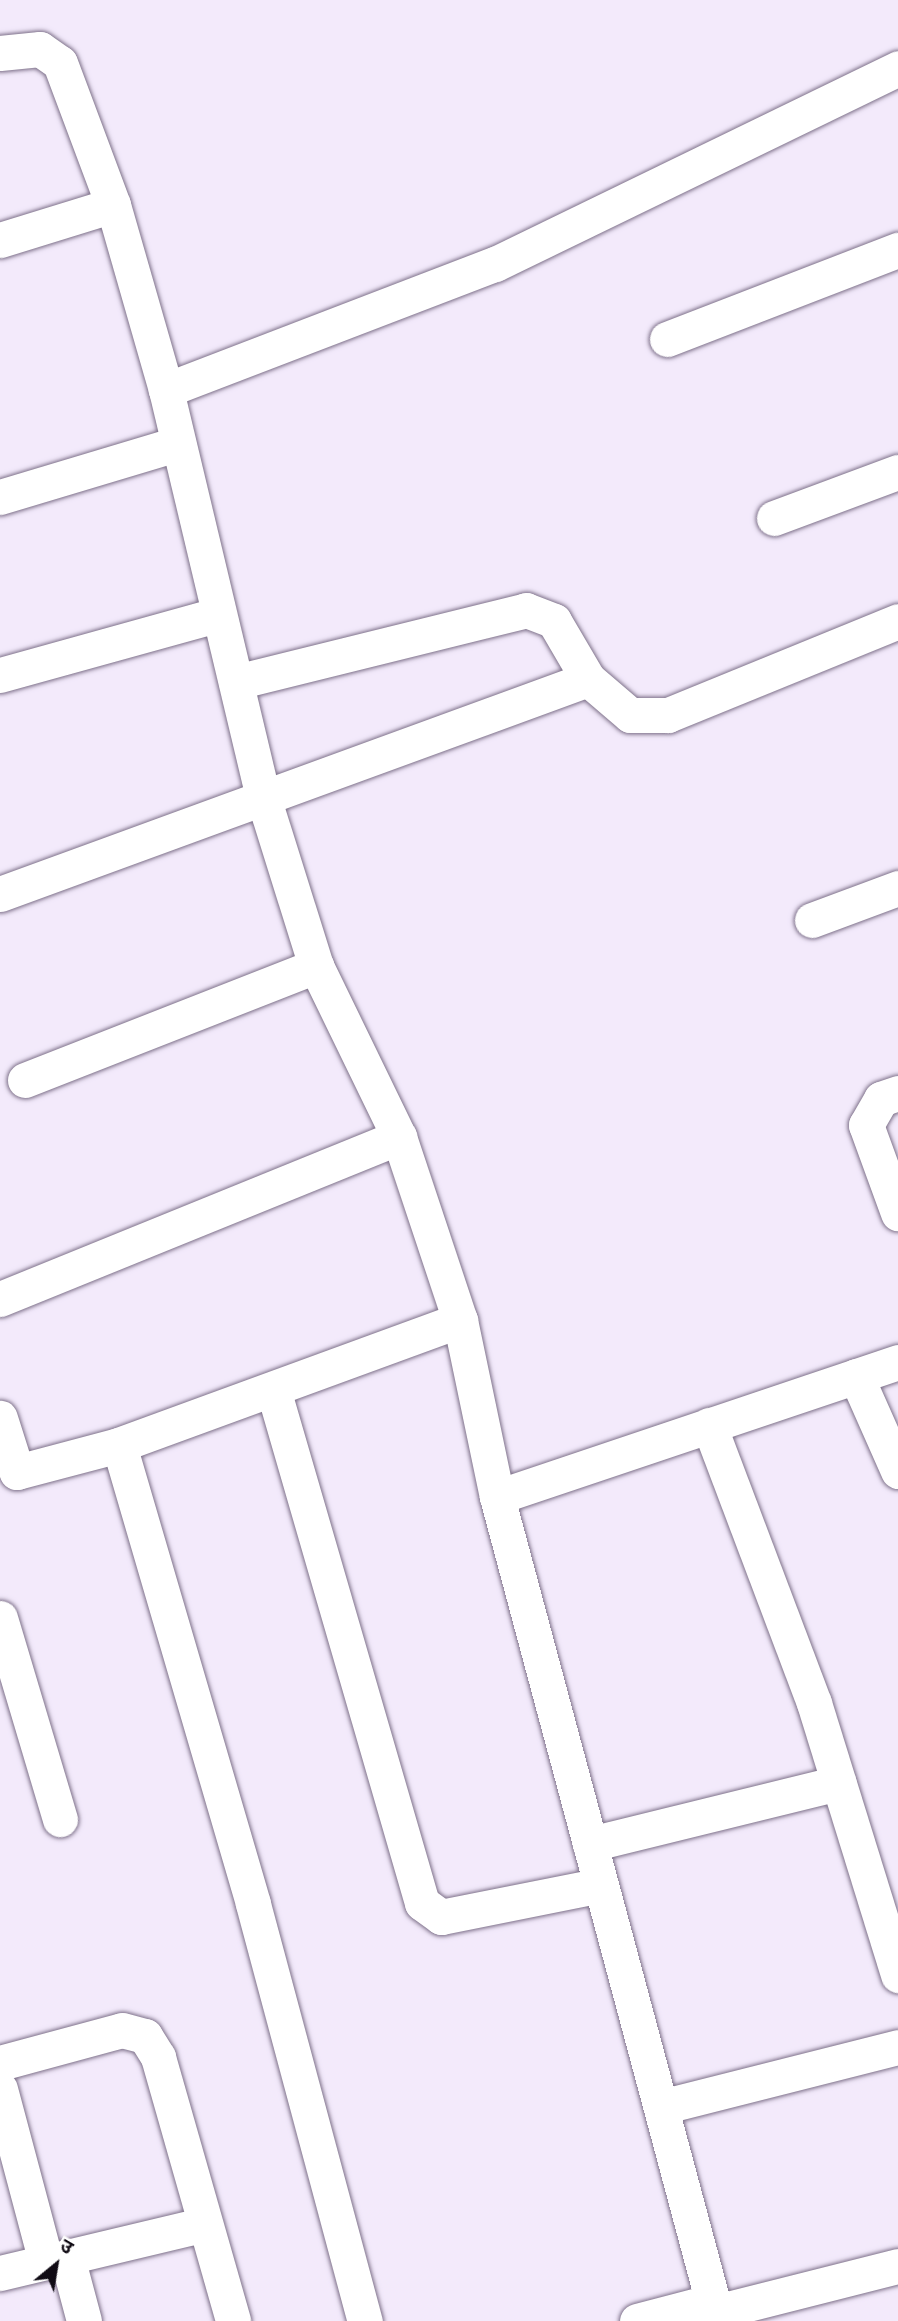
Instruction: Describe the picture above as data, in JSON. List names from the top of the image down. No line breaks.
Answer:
{"north":"top right"}
